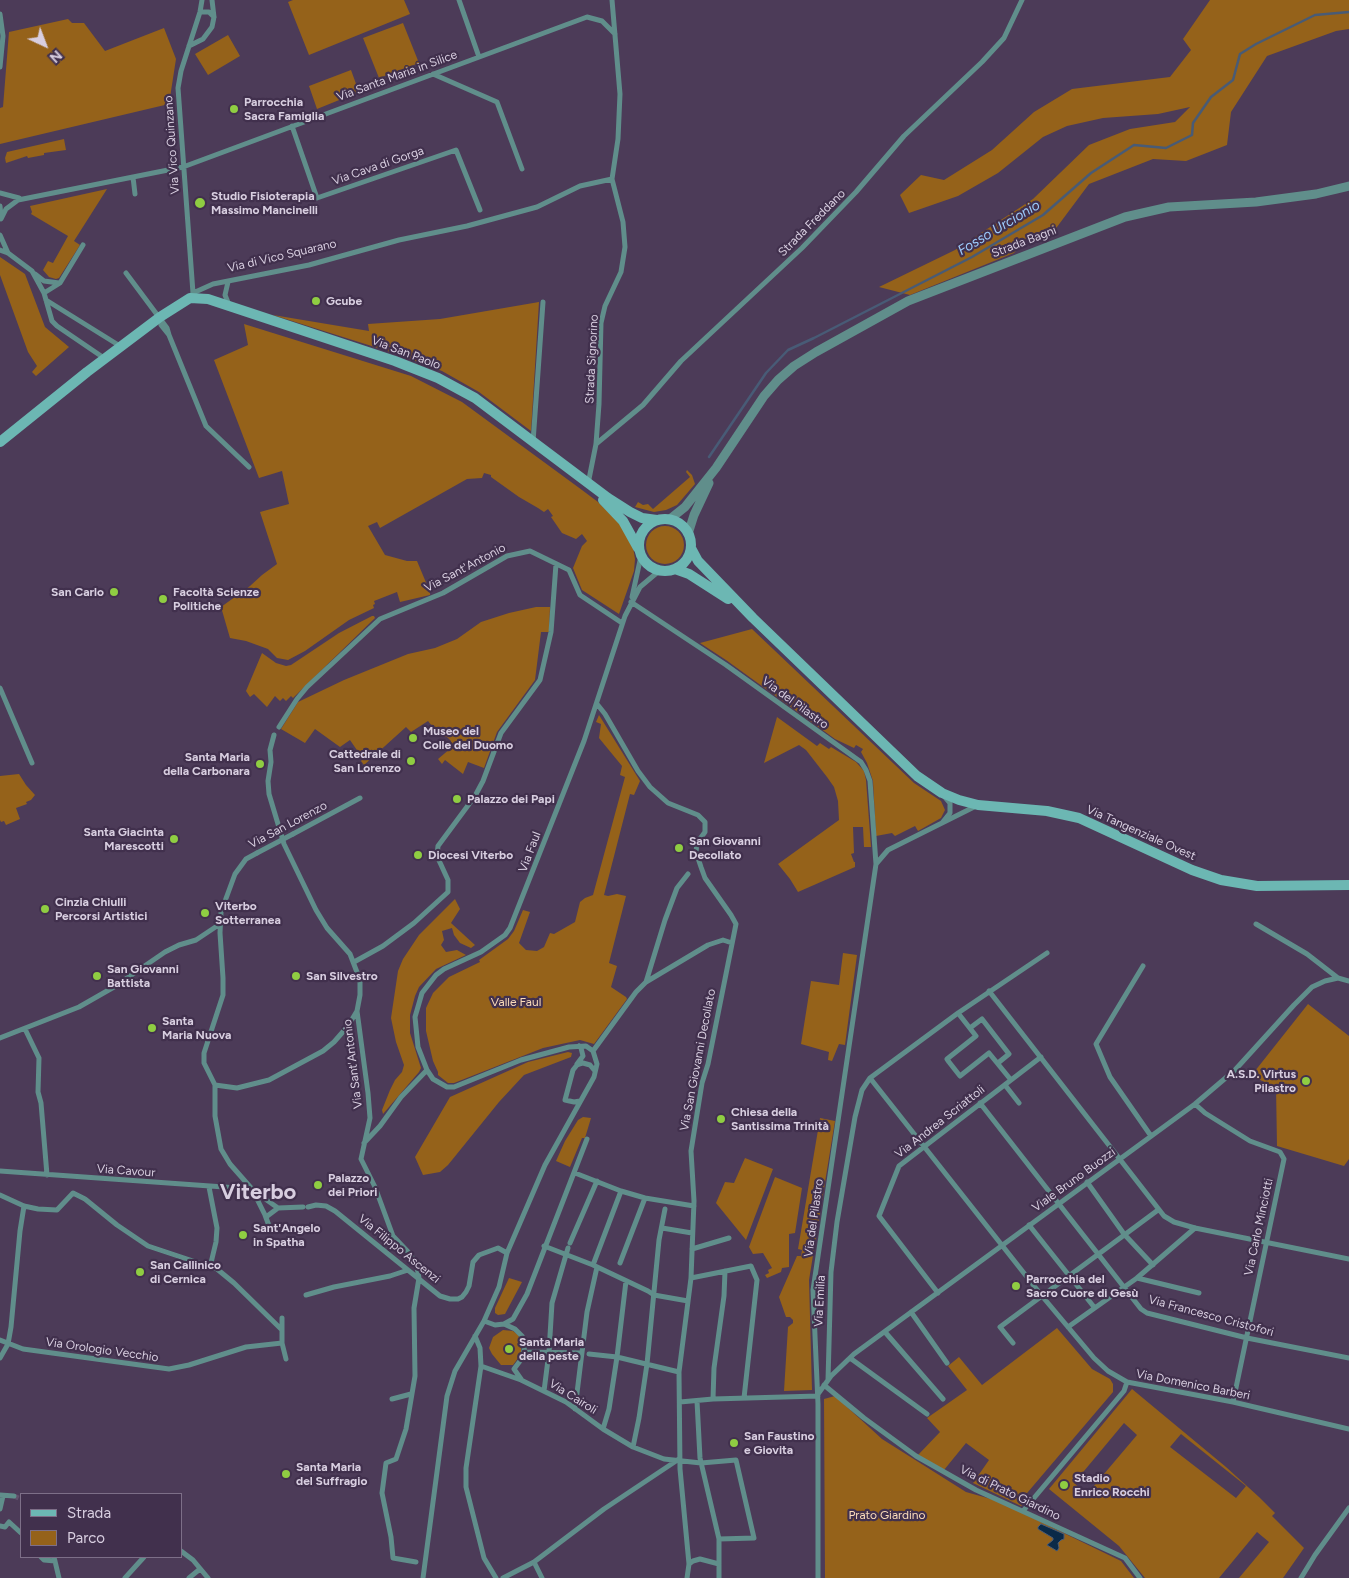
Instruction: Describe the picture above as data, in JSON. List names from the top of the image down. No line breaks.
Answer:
{"streets":{"main road":["Via di Vico Squarano","Via San Paolo","Via Tangenziale Ovest"],"street":["Via Santa Maria in Silice","Via Vico Quinzano","Via Cava di Gorga","Strada Freddano","Strada Bagni","Strada Signorino","Via Sant'Antonio","Via del Pilastro","Via San Lorenzo","Via Faul","Via San Giovanni Decollato","Via Andrea Scriattoli","Via Cavour","Viale Bruno Buozzi","Via Carlo Minciotti","Via Filippo Ascenzi","Via Emilia","Via Francesco Cristofori","Via Orologio Vecchio","Via Domenico Barberi","Via Cairoli","Via di Prato Giardino"]},"crossings":[["Via Santa Maria in Silice","Via Vico Quinzano"],["Via Santa Maria in Silice","Via Cava di Gorga"],["Via Santa Maria in Silice","Strada Signorino"],["Via Vico Quinzano","Via di Vico Squarano"],["Via Vico Quinzano","Via San Paolo"],["Strada Freddano","Strada Signorino"],["Strada Bagni","Via San Paolo"],["Strada Bagni","Via Tangenziale Ovest"],["Strada Bagni","Via Faul"],["Via di Vico Squarano","Via San Paolo"],["Via di Vico Squarano","Strada Signorino"],["Via San Paolo","Strada Signorino"],["Via San Paolo","Via Tangenziale Ovest"],["Via San Paolo","Via Faul"],["Via Sant'Antonio","Via Faul"],["Via Sant'Antonio","Via Filippo Ascenzi"],["Via del Pilastro","Via Faul"],["Via del Pilastro","Viale Bruno Buozzi"],["Via San Lorenzo","Via Cavour"],["Via Tangenziale Ovest","Via Faul"],["Via Faul","Via San Giovanni Decollato"],["Via San Giovanni Decollato","Via Cairoli"],["Via Andrea Scriattoli","Viale Bruno Buozzi"],["Via Andrea Scriattoli","Via Francesco Cristofori"],["Via Andrea Scriattoli","Via Domenico Barberi"],["Viale Bruno Buozzi","Via Carlo Minciotti"],["Viale Bruno Buozzi","Via Emilia"],["Viale Bruno Buozzi","Via Francesco Cristofori"],["Viale Bruno Buozzi","Via Domenico Barberi"],["Viale Bruno Buozzi","Via di Prato Giardino"],["Via Carlo Minciotti","Via Francesco Cristofori"],["Via Carlo Minciotti","Via Domenico Barberi"],["Via Emilia","Via Domenico Barberi"],["Via Emilia","Via di Prato Giardino"]],"districts":["Viterbo"],"water":["Fosso Urcionio"],"parks":["Valle Faul","Prato Giardino"],"places":["Parrocchia Sacra Famiglia","Studio Fisioterapia Massimo Mancinelli","Gcube","San Carlo","Facoltà Scienze Politiche","Museo del Colle del Duomo","Cattedrale di San Lorenzo","Santa Maria della Carbonara","Palazzo dei Papi","Santa Giacinta Marescotti","San Giovanni Decollato","Diocesi Viterbo","Cinzia Chiulli Percorsi Artistici","Viterbo Sotterranea","San Giovanni Battista","San Silvestro","Santa Maria Nuova","A.S.D. Virtus Pilastro","Chiesa della Santissima Trinità","Palazzo dei Priori","Sant'Angelo in Spatha","San Callinico di Cernica","Parrocchia del Sacro Cuore di Gesù","Santa Maria della peste","San Faustino e Giovita","Santa Maria del Suffragio","Stadio Enrico Rocchi"],"legend":["Strada","Parco"],"north":"bottom right"}
